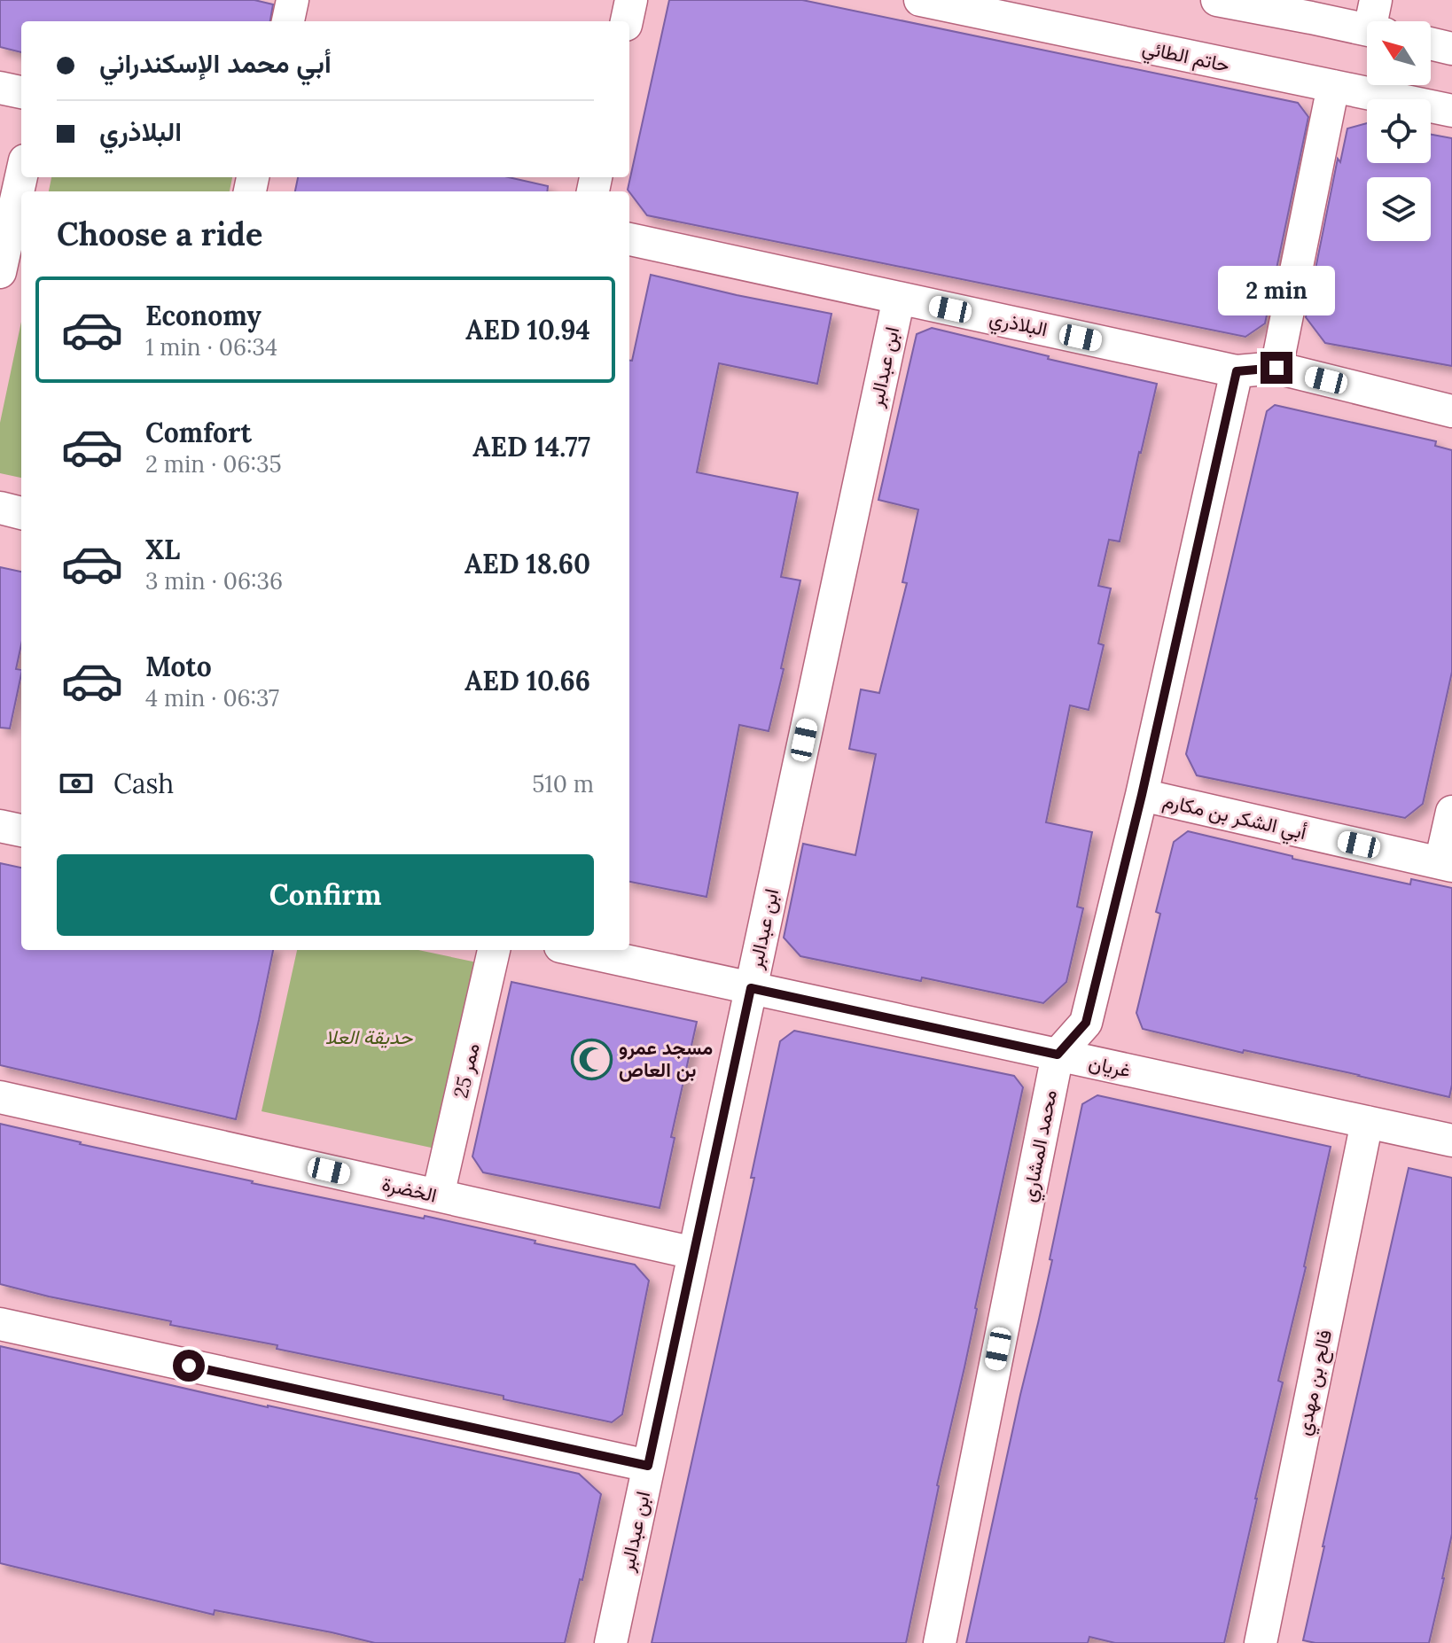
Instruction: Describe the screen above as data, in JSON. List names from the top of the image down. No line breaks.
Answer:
{"streets":{"street":["حاتم الطائي","البلاذري","ابن عبدالبر","أبي الشكر بن مكارم","غريان","ممر 25","محمد المشاري","الخضرة","فالح بن مهدي"]},"crossings":[["البلاذري","ابن عبدالبر"],["ابن عبدالبر","غريان"],["ابن عبدالبر","الخضرة"],["غريان","محمد المشاري"],["غريان","فالح بن مهدي"],["ممر 25","الخضرة"]],"parks":["حديقة العلا"],"places":{"mosque":["مسجد عمرو بن العاص"]},"north":"top left","page":{"banner":["أبي محمد الإسكندراني","البلاذري"],"heading":"Choose a ride","bubble":"2 min","list":[{"name":"Economy","note":"1 min · 06:34","value":"AED 10.94"},{"name":"Comfort","note":"2 min · 06:35","value":"AED 14.77"},{"name":"XL","note":"3 min · 06:36","value":"AED 18.60"},{"name":"Moto","note":"4 min · 06:37","value":"AED 10.66"}],"pay":["Cash","510 m"],"buttons":"Confirm"}}
